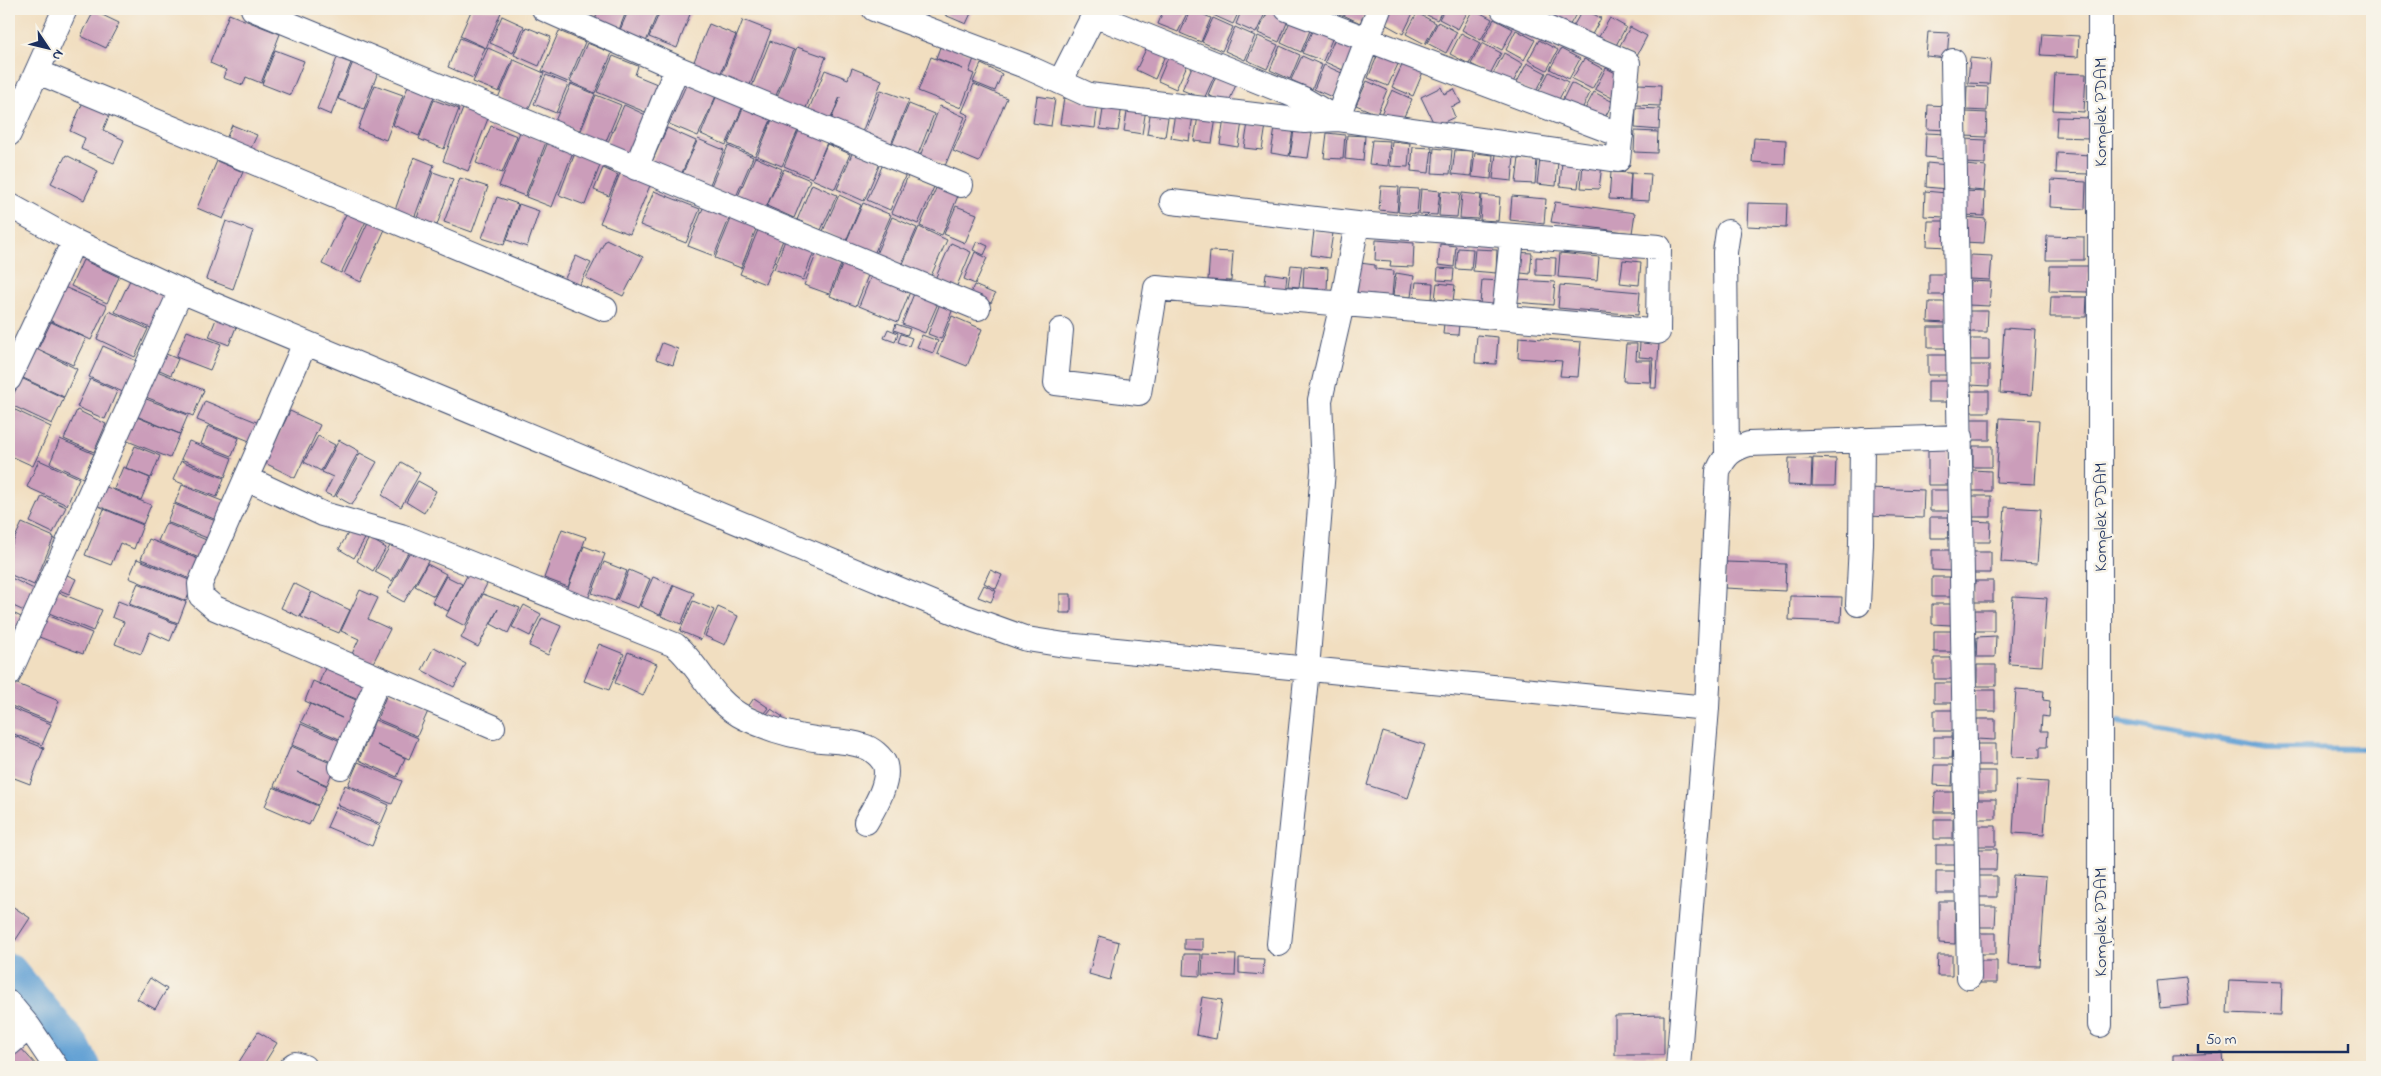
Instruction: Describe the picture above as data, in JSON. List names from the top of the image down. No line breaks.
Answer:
{"streets":{"street":["Komplek PDAM"]},"scale_bar":"50 m","north":"bottom right"}
